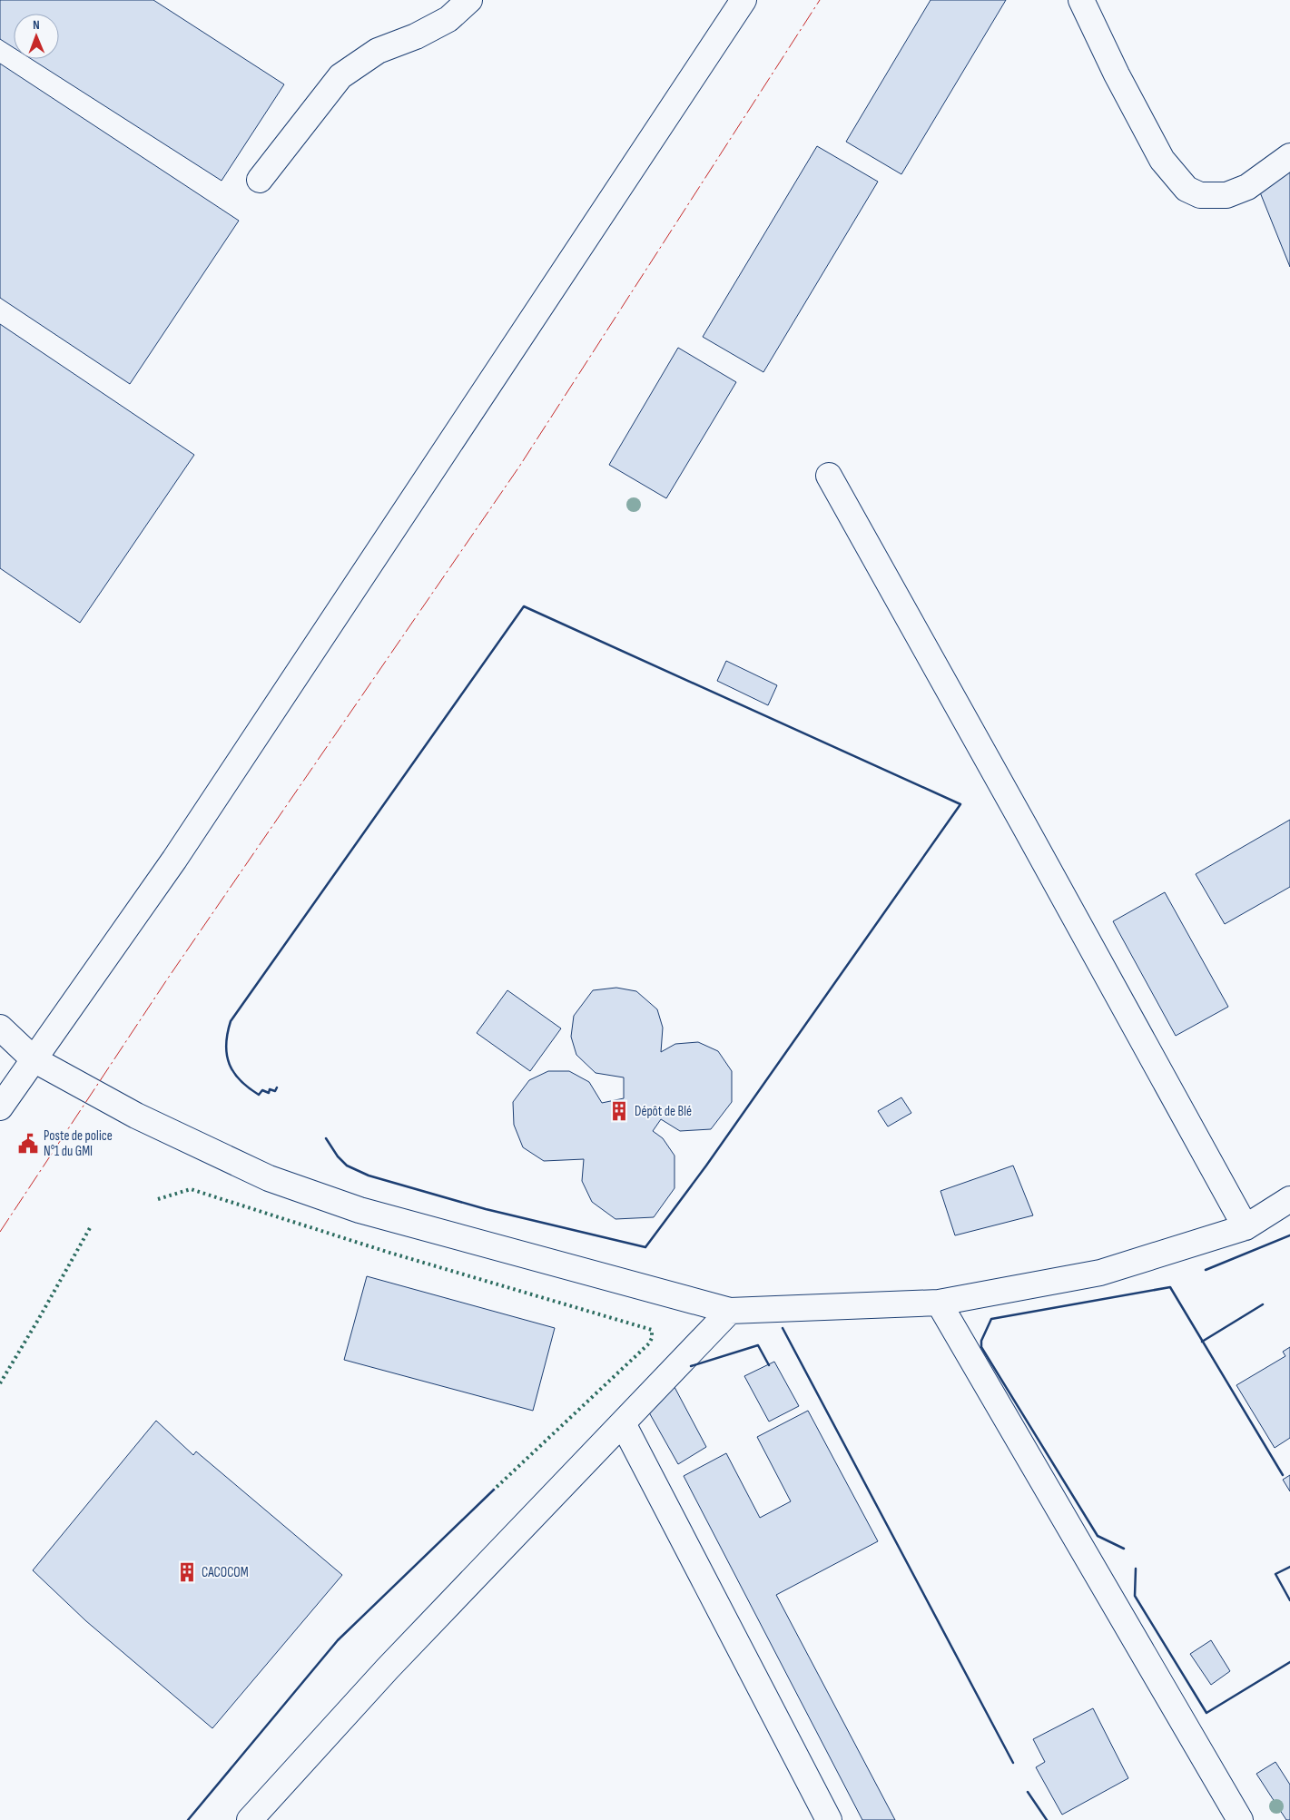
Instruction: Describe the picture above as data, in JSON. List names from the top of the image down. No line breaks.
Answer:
{"places":{"building":["Dépôt de Blé","CACOCOM"],"public building":["Poste de police N°1 du GMI"]},"north":"top"}
